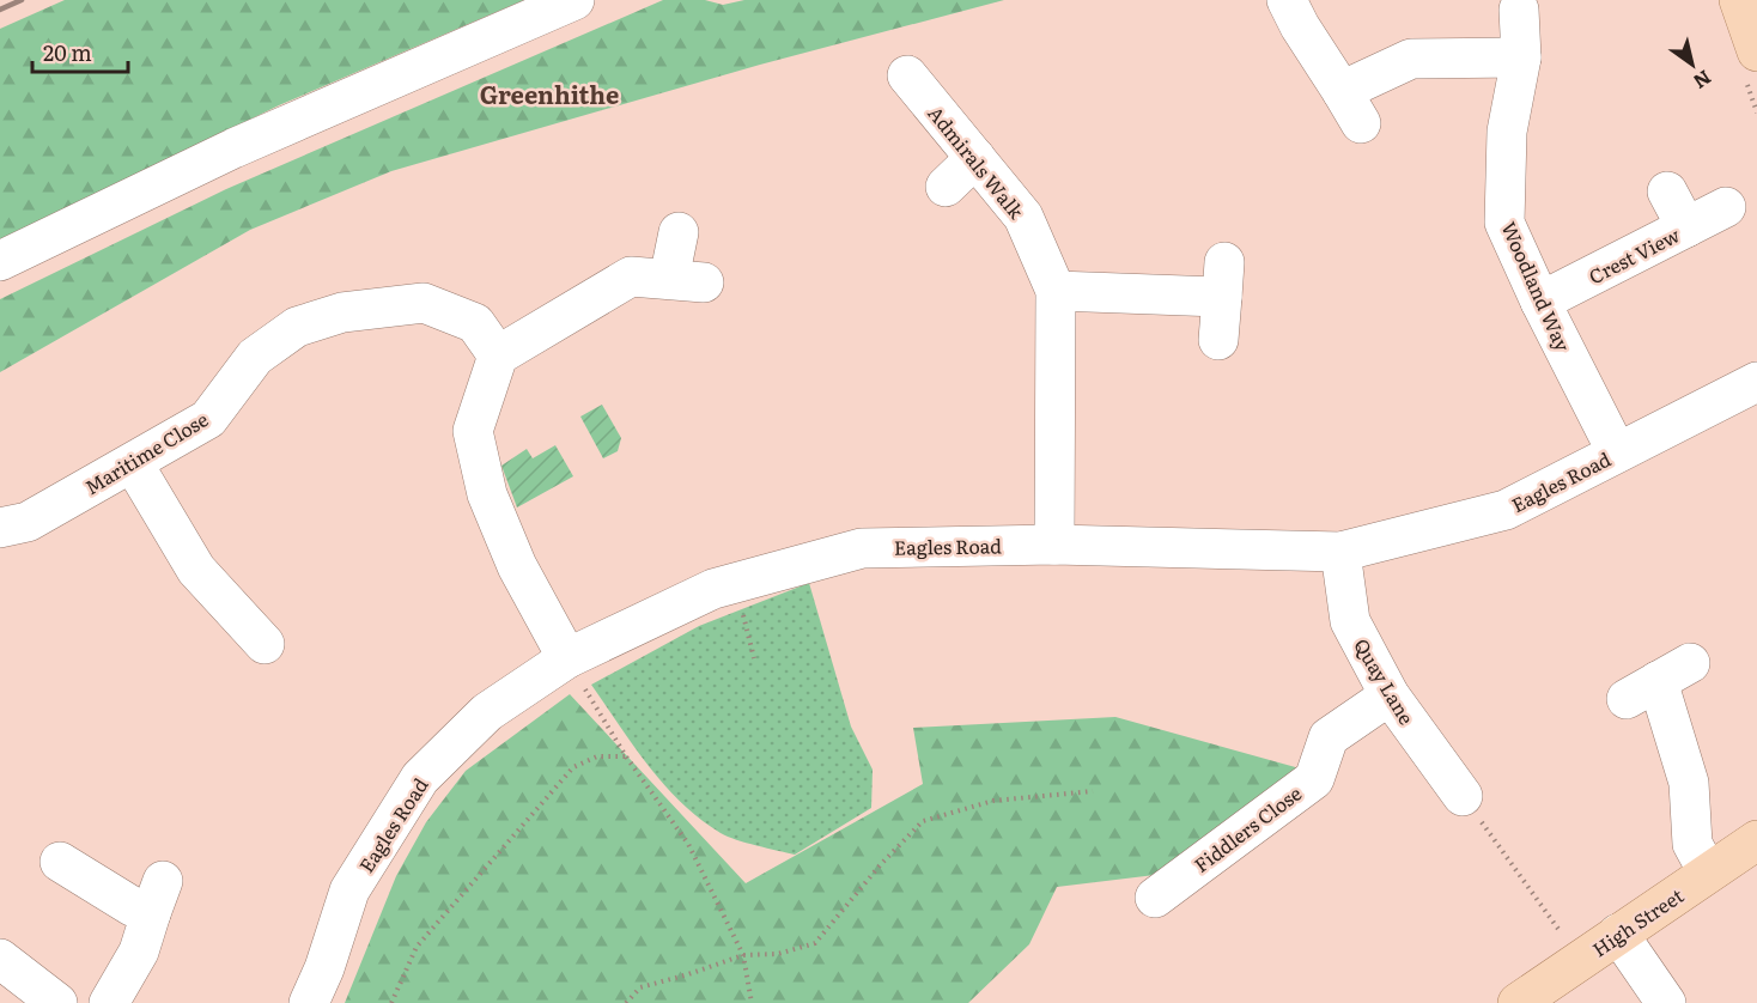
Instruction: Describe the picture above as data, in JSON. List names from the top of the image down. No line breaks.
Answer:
{"streets":{"main road":["High Street"],"street":["Admirals Walk","Crest View","Woodland Way","Maritime Close","Eagles Road","Quay Lane","Fiddlers Close"]},"crossings":[["Admirals Walk","Eagles Road"],["Crest View","Woodland Way"],["Woodland Way","Eagles Road"],["Eagles Road","Quay Lane"],["Quay Lane","Fiddlers Close"]],"districts":["Greenhithe"],"scale_bar":"20 m","north":"bottom right"}
